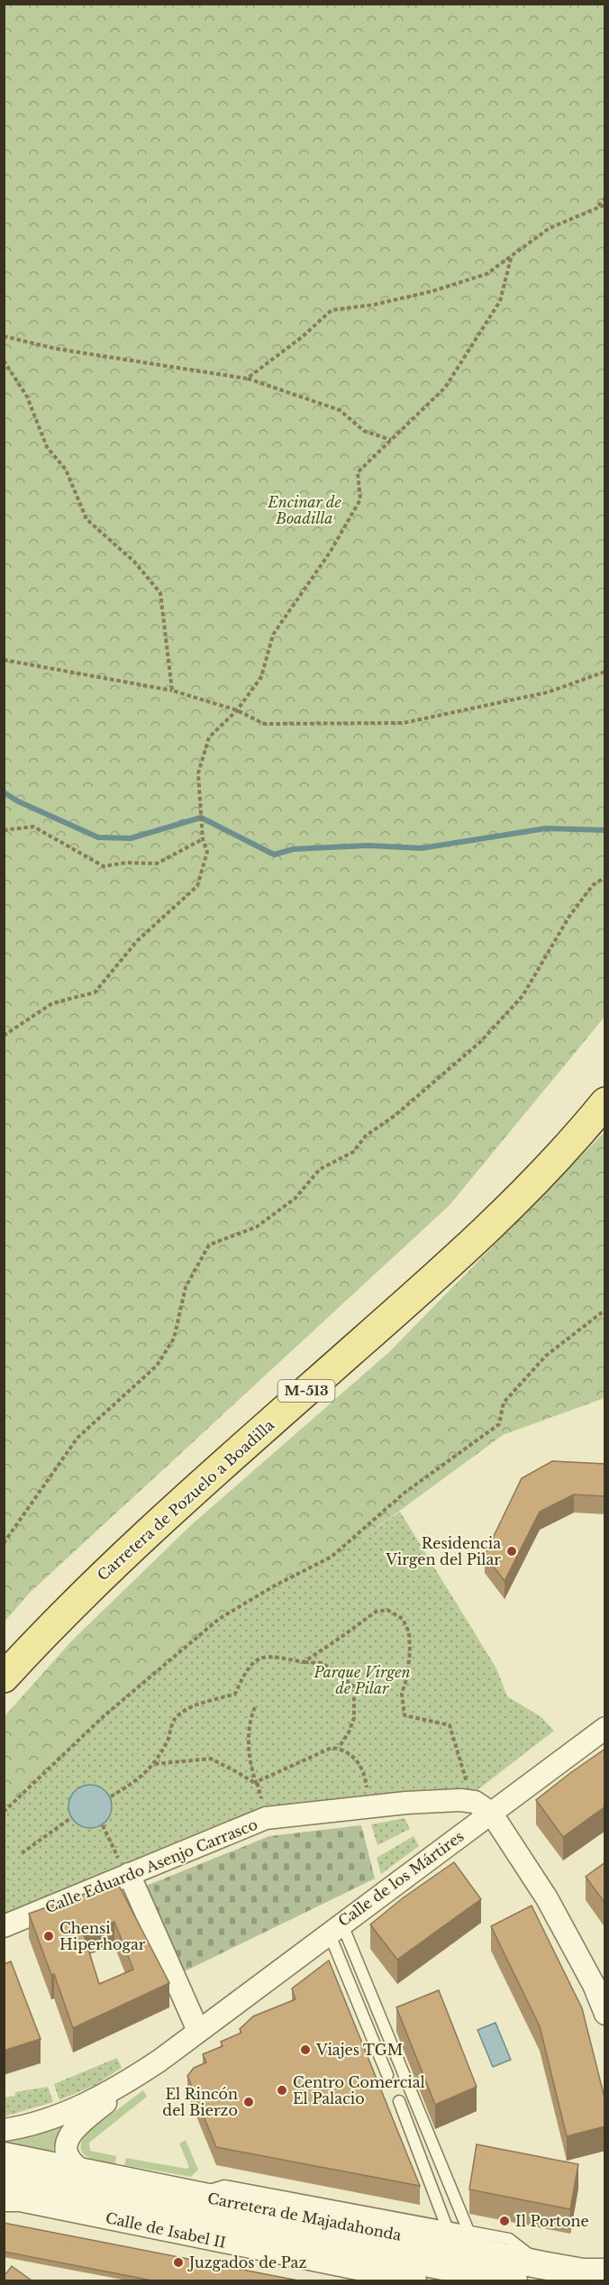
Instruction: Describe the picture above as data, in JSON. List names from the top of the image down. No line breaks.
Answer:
{"streets":{"main road":["M-513","Carretera de Pozuelo a Boadilla"],"street":["Calle Eduardo Asenjo Carrasco","Calle de los Mártires","Carretera de Majadahonda","Calle de Isabel II"]},"crossings":[["Calle Eduardo Asenjo Carrasco","Calle de los Mártires"],["Calle de los Mártires","Carretera de Majadahonda"],["Carretera de Majadahonda","Calle de Isabel II"]],"parks":["Encinar de Boadilla","Parque Virgen de Pilar"],"places":["Residencia Virgen del Pilar","Chensi Hiperhogar","Viajes TGM","Centro Comercial El Palacio","El Rincón del Bierzo","Il Portone","Juzgados de Paz"]}
